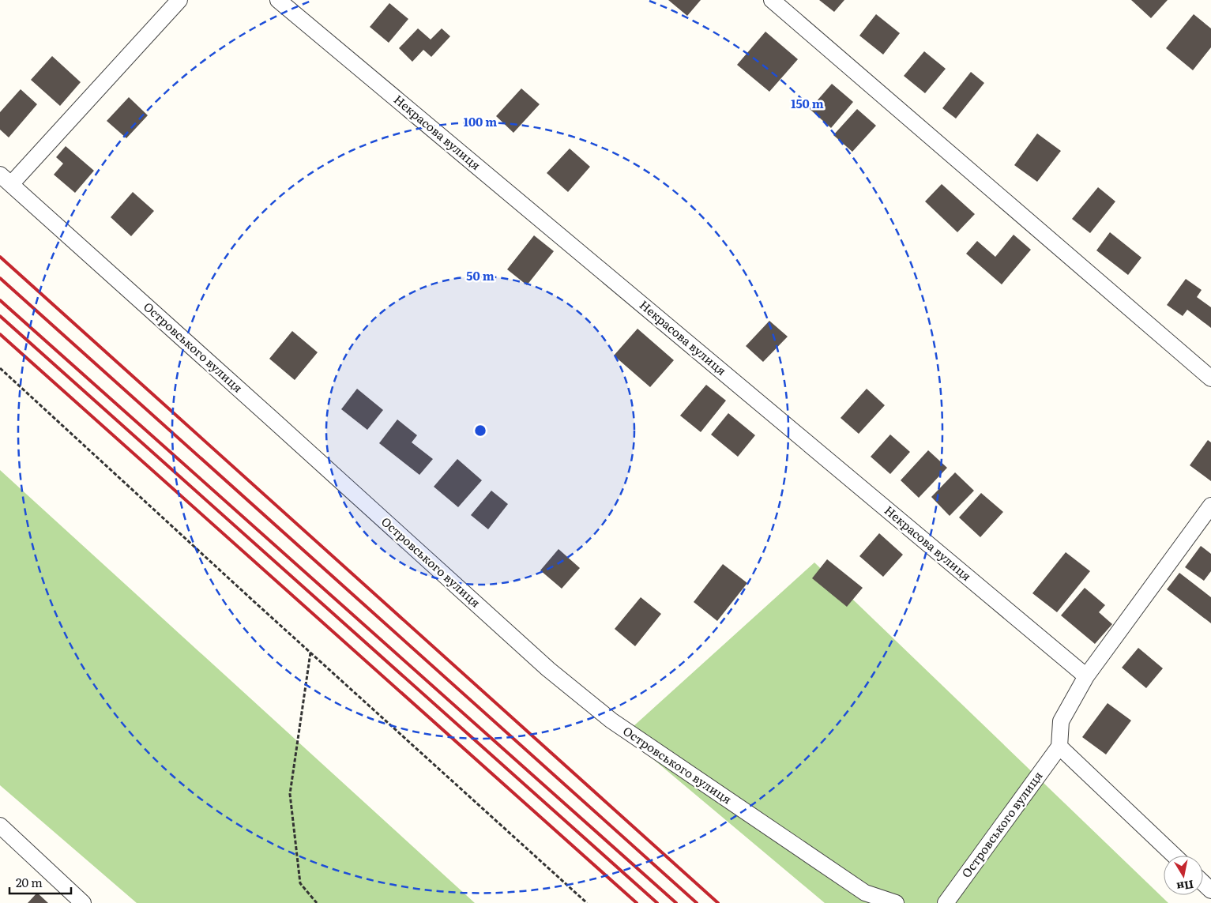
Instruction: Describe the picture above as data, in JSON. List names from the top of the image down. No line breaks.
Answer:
{"streets":{"street":["Некрасова вулиця","Островського вулиця"]},"scale_bar":"20 m","north":"bottom","rings":["150 m","100 m","50 m"]}
